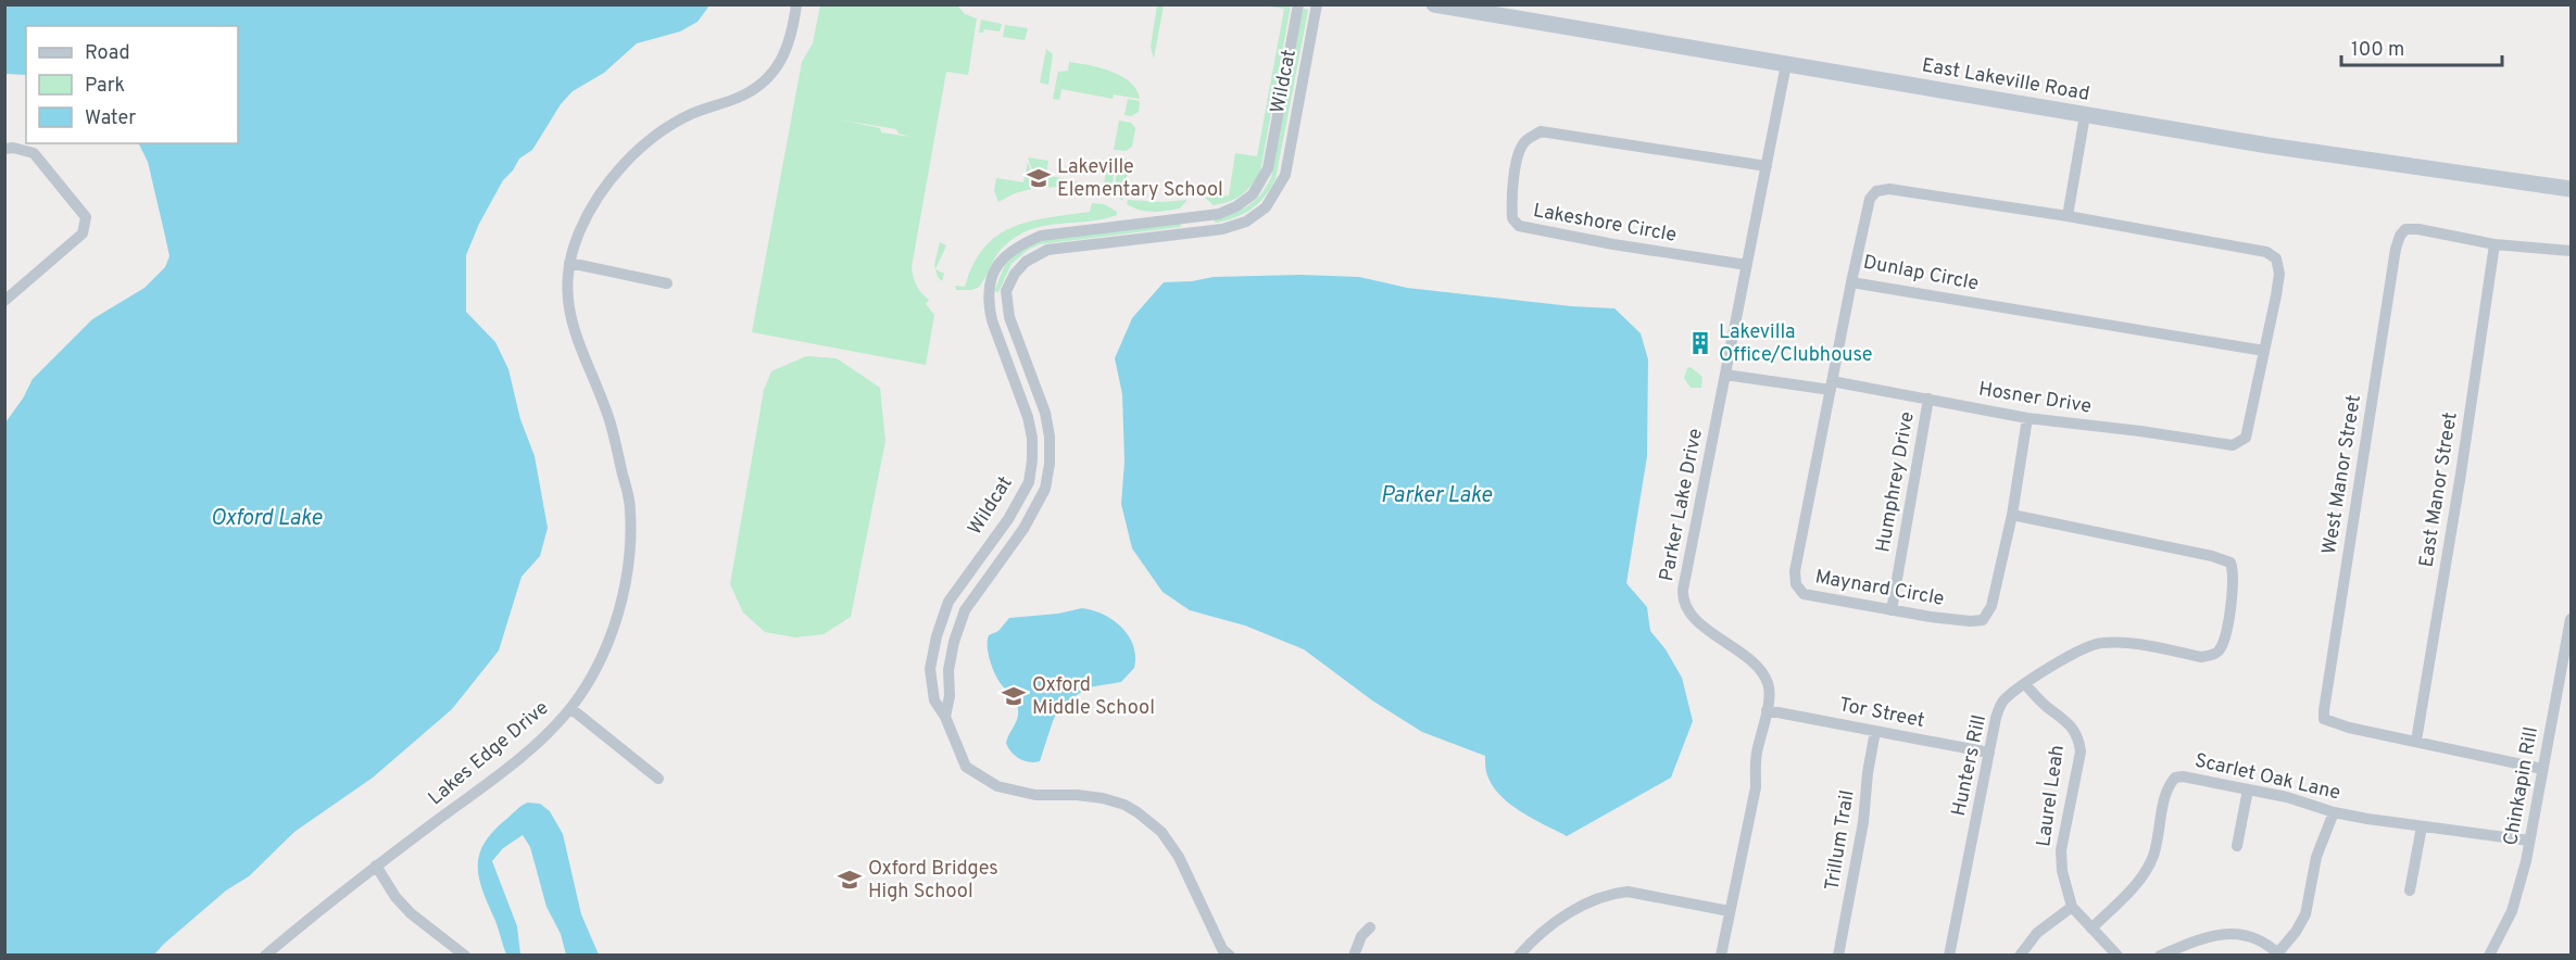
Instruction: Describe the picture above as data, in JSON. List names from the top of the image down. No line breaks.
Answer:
{"streets":{"main road":["East Lakeville Road"],"street":["Wildcat","Lakeshore Circle","Dunlap Circle","Hosner Drive","West Manor Street","Humphrey Drive","East Manor Street","Parker Lake Drive","Maynard Circle","Tor Street","Lakes Edge Drive","Hunters Rill","Scarlet Oak Lane","Chinkapin Rill","Laurel Leah","Trillum Trail"]},"crossings":[["East Lakeville Road","Parker Lake Drive"],["Lakeshore Circle","Parker Lake Drive"],["Dunlap Circle","Hosner Drive"],["Dunlap Circle","Maynard Circle"],["Hosner Drive","Humphrey Drive"],["Hosner Drive","Parker Lake Drive"],["Hosner Drive","Maynard Circle"],["West Manor Street","East Manor Street"],["Humphrey Drive","Maynard Circle"],["Parker Lake Drive","Tor Street"],["Maynard Circle","Hunters Rill"],["Tor Street","Hunters Rill"],["Tor Street","Trillum Trail"],["Hunters Rill","Laurel Leah"],["Scarlet Oak Lane","Chinkapin Rill"],["Scarlet Oak Lane","Laurel Leah"]],"water":["Parker Lake","Oxford Lake"],"places":{"school or university":["Lakeville Elementary School","Oxford Middle School","Oxford Bridges High School"],"building":["Lakevilla Office/Clubhouse"]},"legend":["Road","Park","Water"],"scale_bar":"100 m"}
